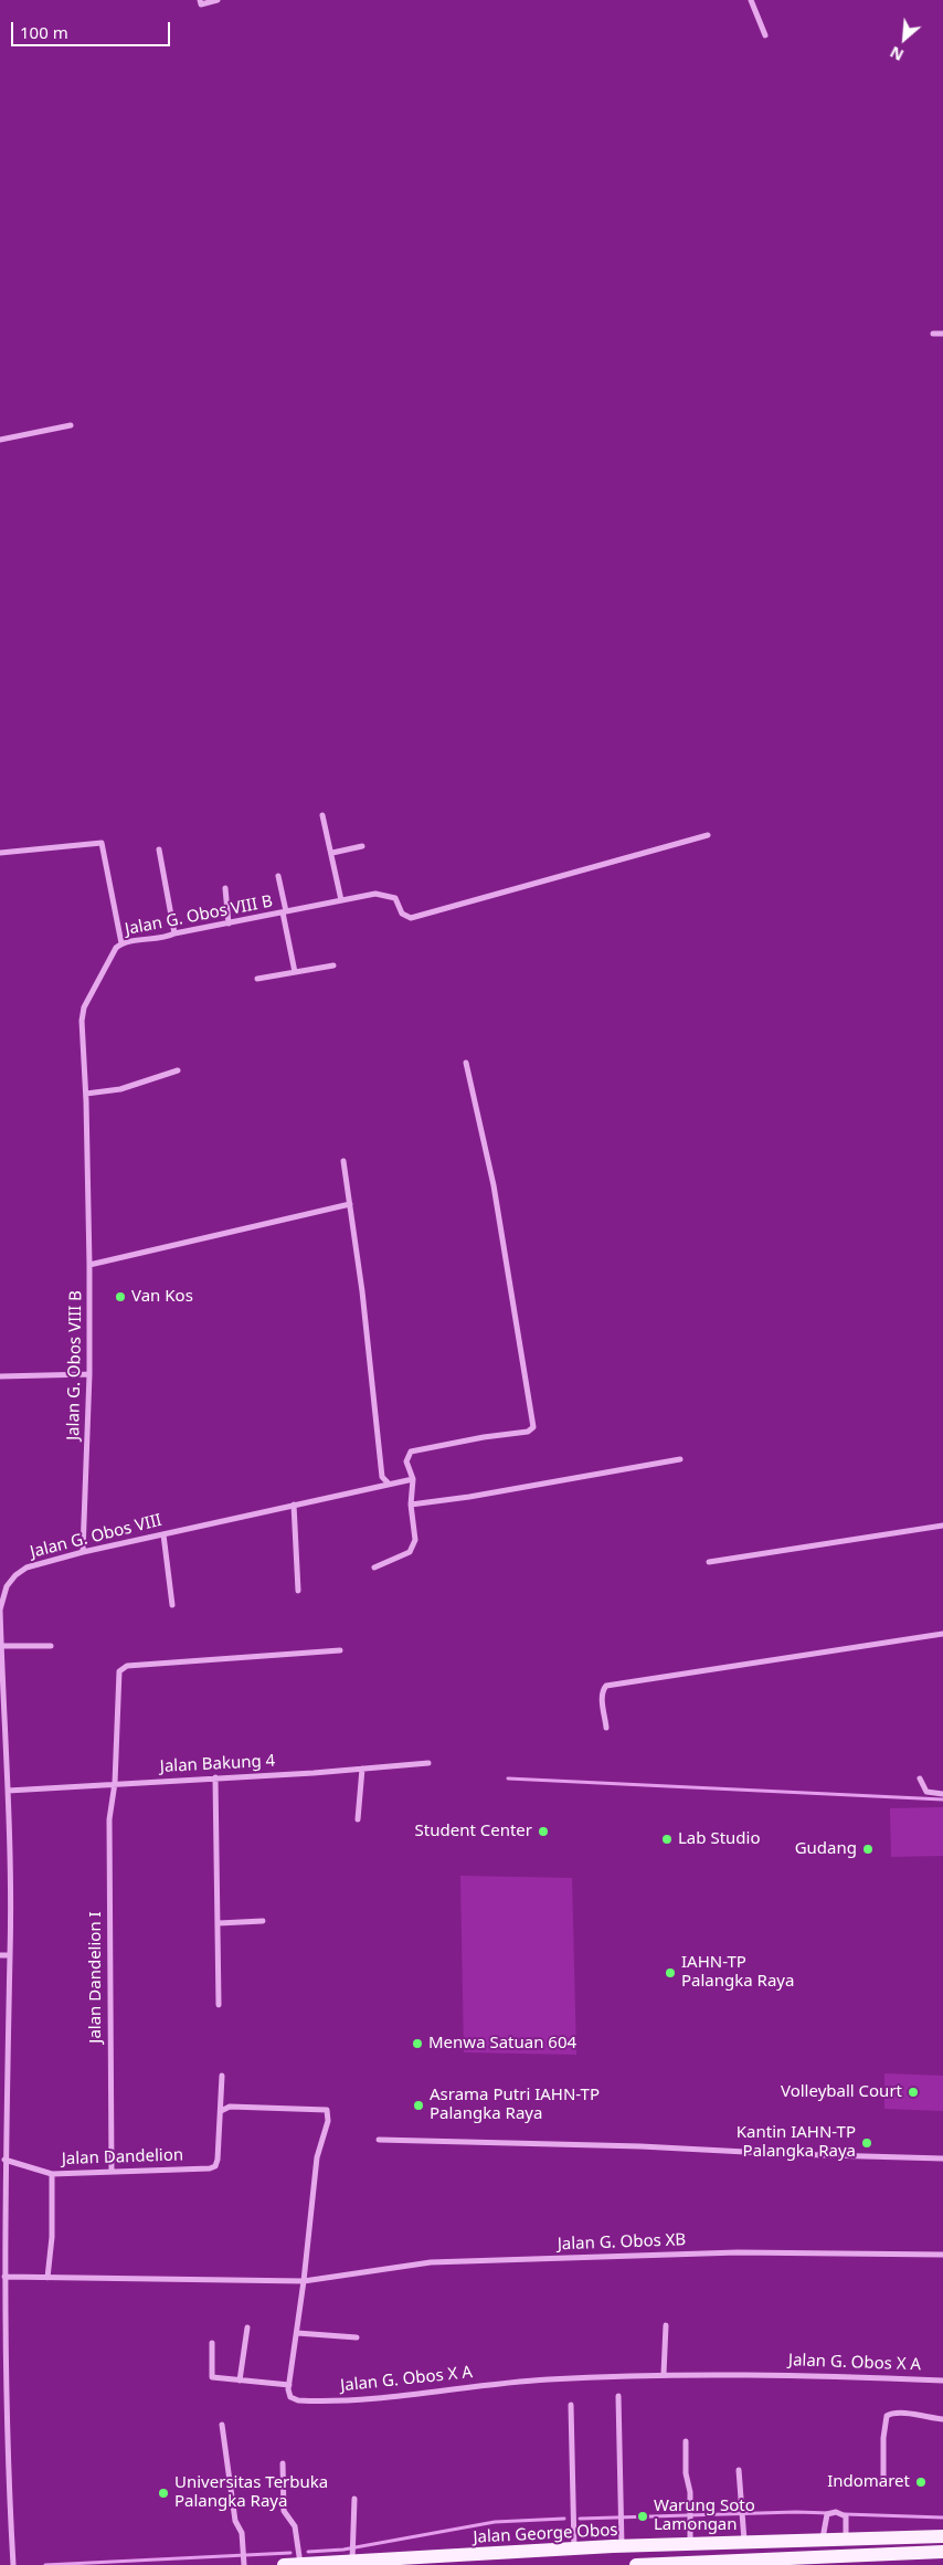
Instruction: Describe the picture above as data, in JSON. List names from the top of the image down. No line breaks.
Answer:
{"streets":{"main road":["Jalan George Obos"],"street":["Jalan G. Obos VIII B","Jalan G. Obos VIII","Jalan Bakung 4","Jalan Dandelion I","Jalan Dandelion","Jalan G. Obos XB","Jalan G. Obos X A"]},"crossings":[["Jalan G. Obos VIII B","Jalan G. Obos VIII"],["Jalan G. Obos VIII","Jalan Bakung 4"],["Jalan G. Obos VIII","Jalan Dandelion"],["Jalan Bakung 4","Jalan Dandelion I"],["Jalan Dandelion I","Jalan Dandelion"]],"places":["Van Kos","Student Center","Lab Studio","Gudang","IAHN-TP Palangka Raya","Menwa Satuan 604","Volleyball Court","Asrama Putri IAHN-TP Palangka Raya","Kantin IAHN-TP Palangka Raya","Indomaret","Universitas Terbuka Palangka Raya","Warung Soto Lamongan"],"scale_bar":"100 m","north":"bottom left"}
